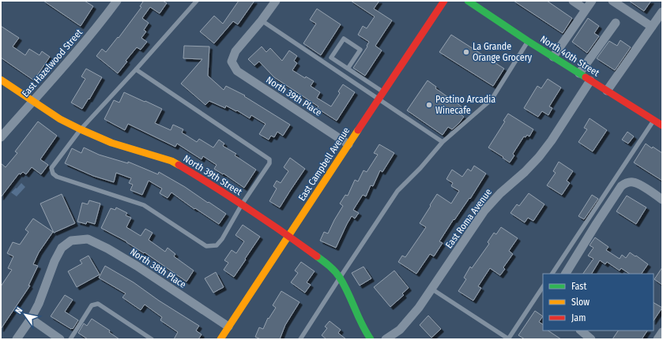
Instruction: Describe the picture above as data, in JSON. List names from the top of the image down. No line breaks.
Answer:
{"streets":{"street":["North 40th Street","East Hazelwood Street","North 39th Place","East Campbell Avenue","North 39th Street","East Roma Avenue","North 38th Place"]},"crossings":[["North 40th Street","East Roma Avenue"],["East Hazelwood Street","North 39th Street"],["North 39th Place","East Campbell Avenue"],["East Campbell Avenue","North 39th Street"],["East Campbell Avenue","North 38th Place"]],"places":["La Grande Orange Grocery","Postino Arcadia Winecafe"],"legend":["Fast","Slow","Jam"],"north":"top left"}
